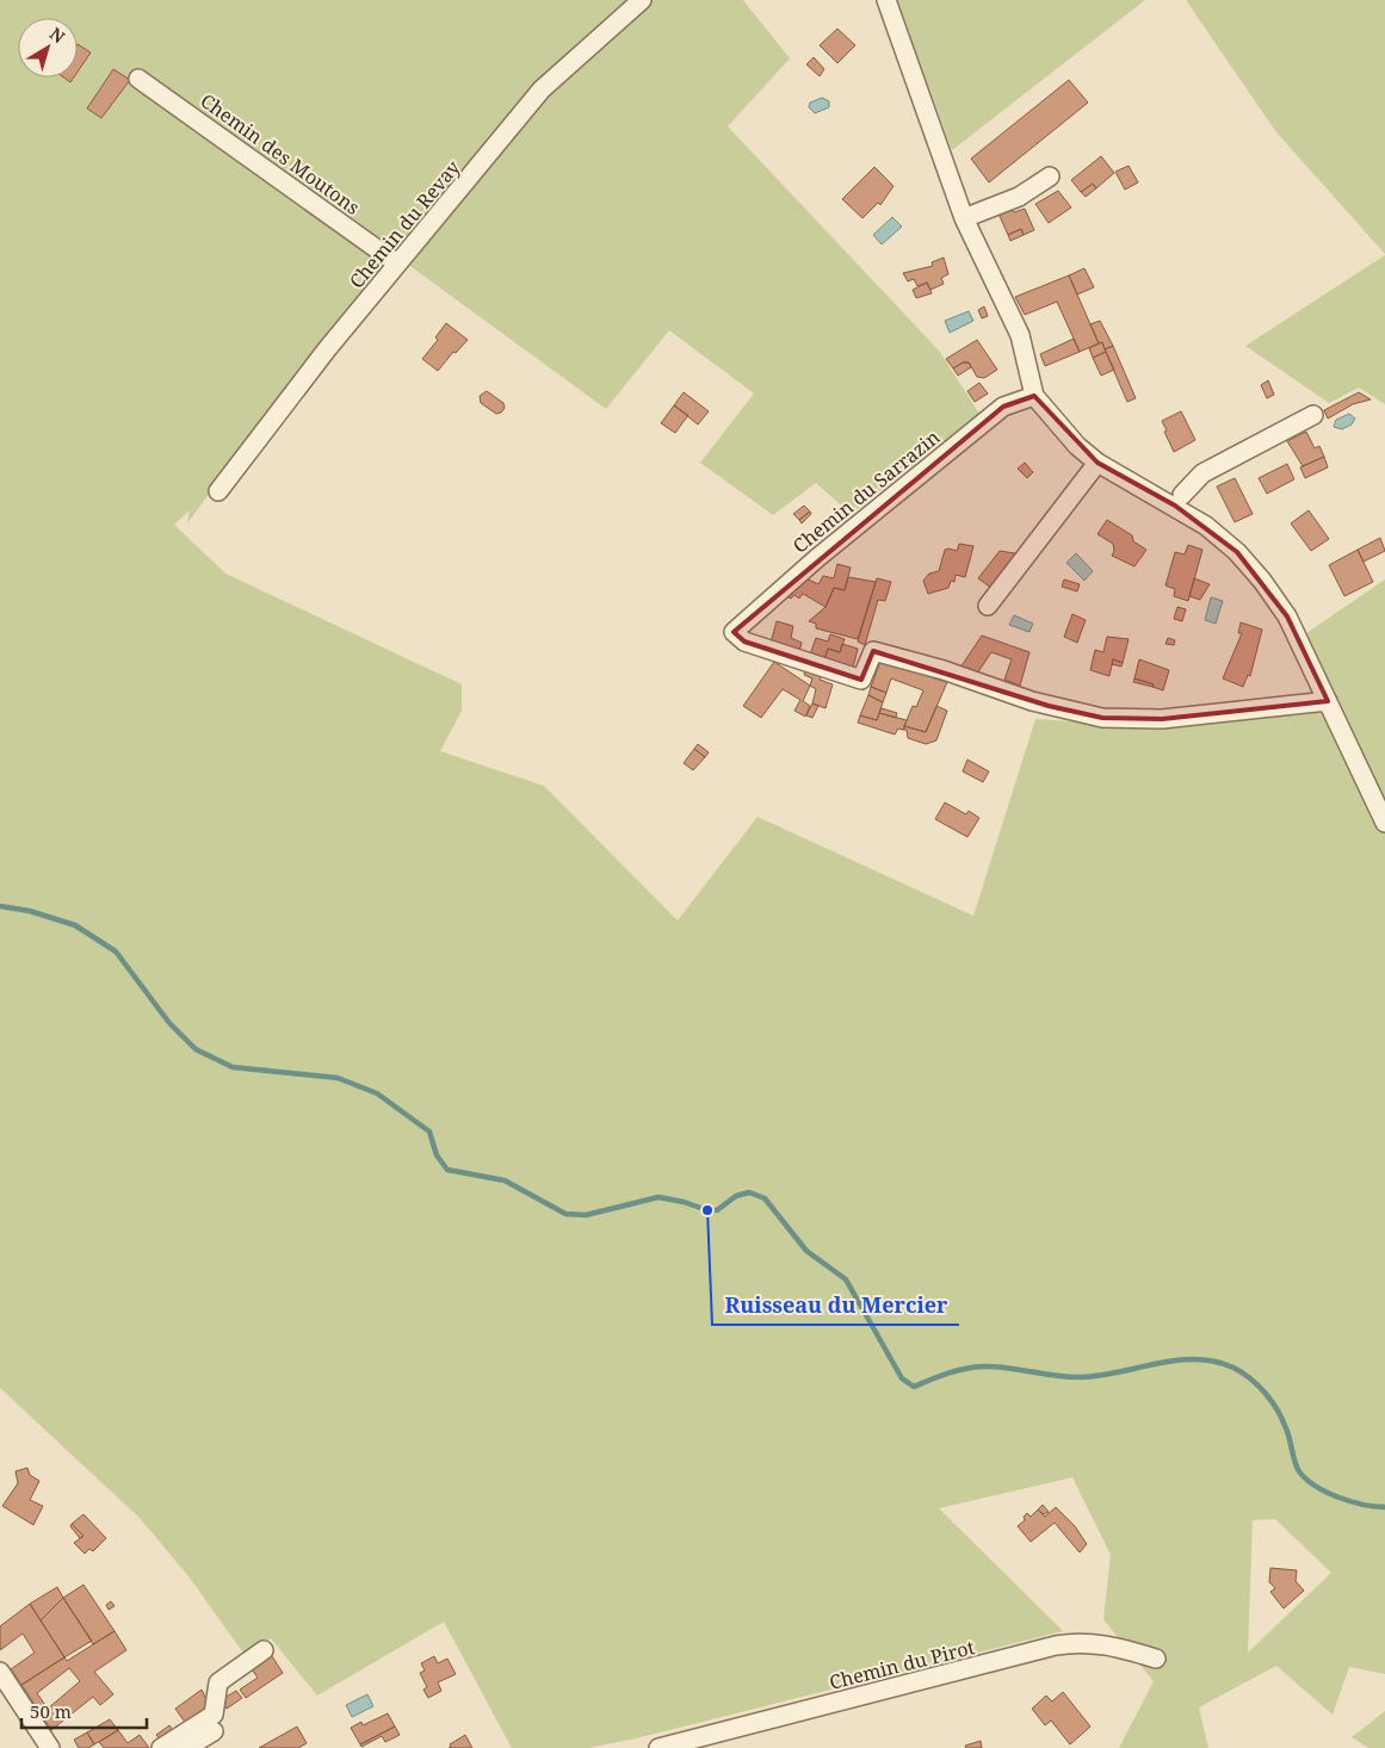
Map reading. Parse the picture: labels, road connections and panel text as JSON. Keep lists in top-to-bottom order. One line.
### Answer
{"streets":{"street":["Chemin des Moutons","Chemin du Revay","Chemin du Sarrazin","Chemin du Pirot"]},"crossings":[["Chemin des Moutons","Chemin du Revay"]],"places":["Ruisseau du Mercier"],"scale_bar":"50 m","north":"top right"}
